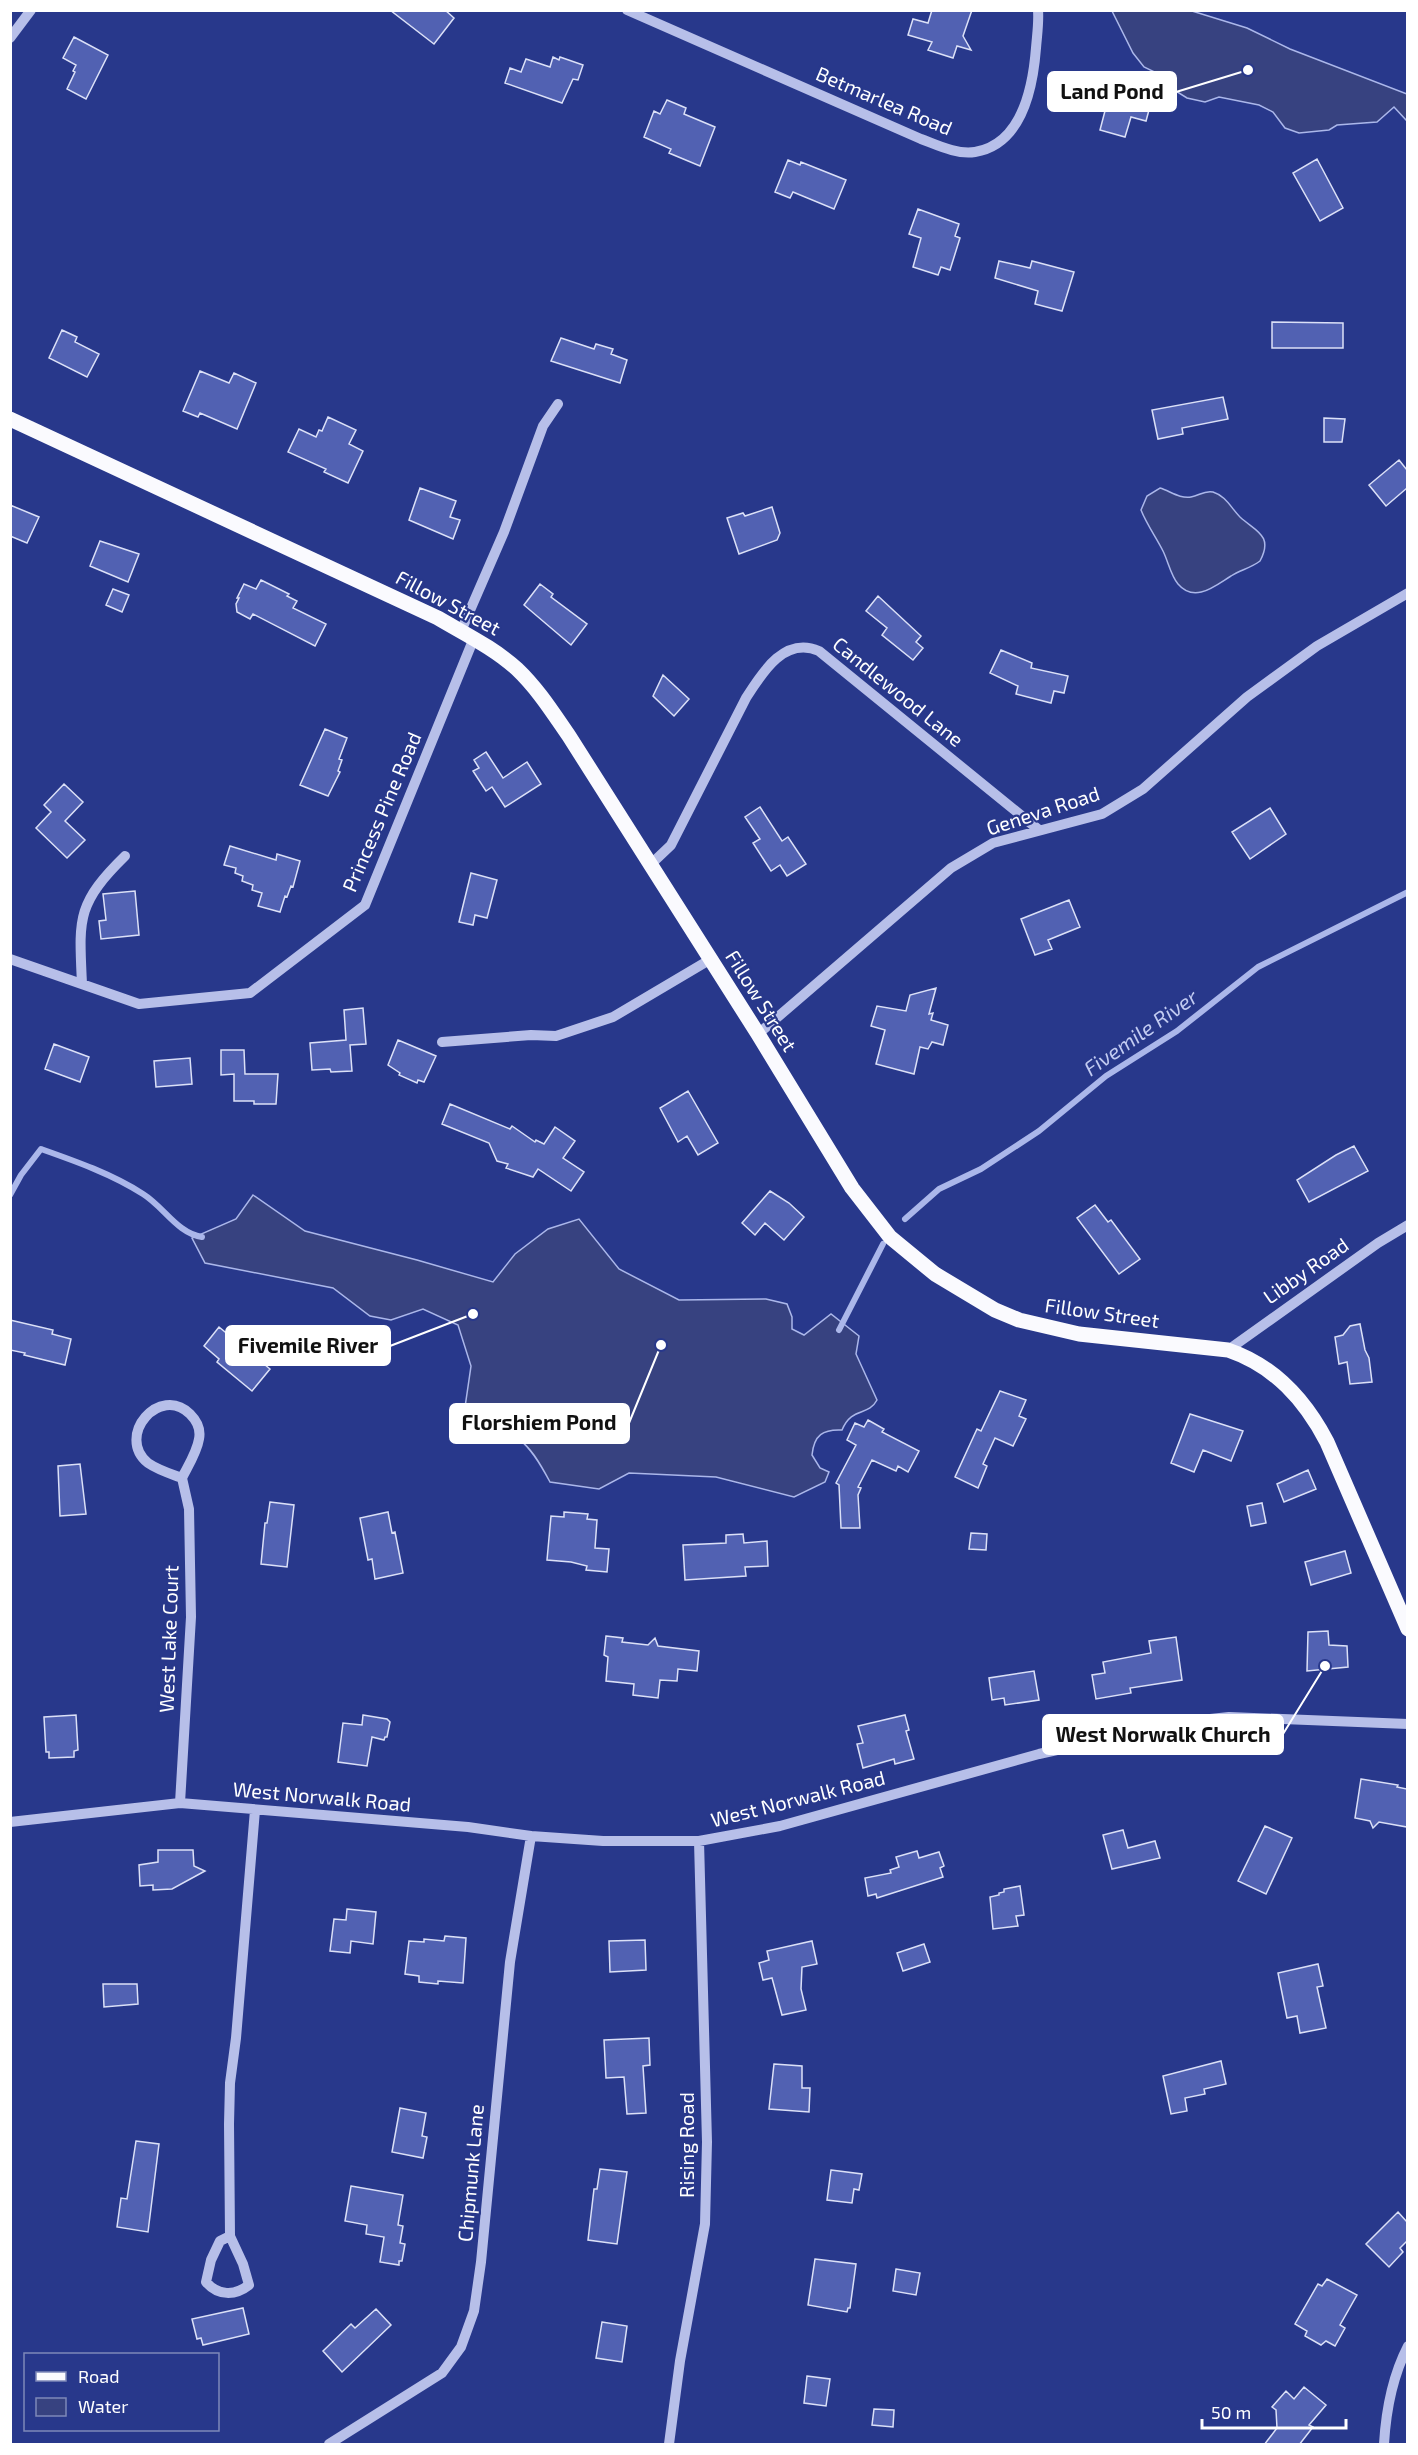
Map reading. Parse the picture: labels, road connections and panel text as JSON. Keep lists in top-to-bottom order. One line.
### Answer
{"streets":{"main road":["Fillow Street"],"street":["Betmarlea Road","Candlewood Lane","Geneva Road","Princess Pine Road","Libby Road","West Lake Court","West Norwalk Road","Rising Road","Chipmunk Lane"]},"crossings":[["Fillow Street","Candlewood Lane"],["Fillow Street","Geneva Road"],["Fillow Street","Princess Pine Road"],["Fillow Street","Libby Road"],["Candlewood Lane","Geneva Road"],["West Lake Court","West Norwalk Road"],["West Norwalk Road","Rising Road"],["West Norwalk Road","Chipmunk Lane"]],"water":["Fivemile River"],"places":["Land Pond","Fivemile River","Florshiem Pond","West Norwalk Church"],"legend":["Road","Water"],"scale_bar":"50 m"}
